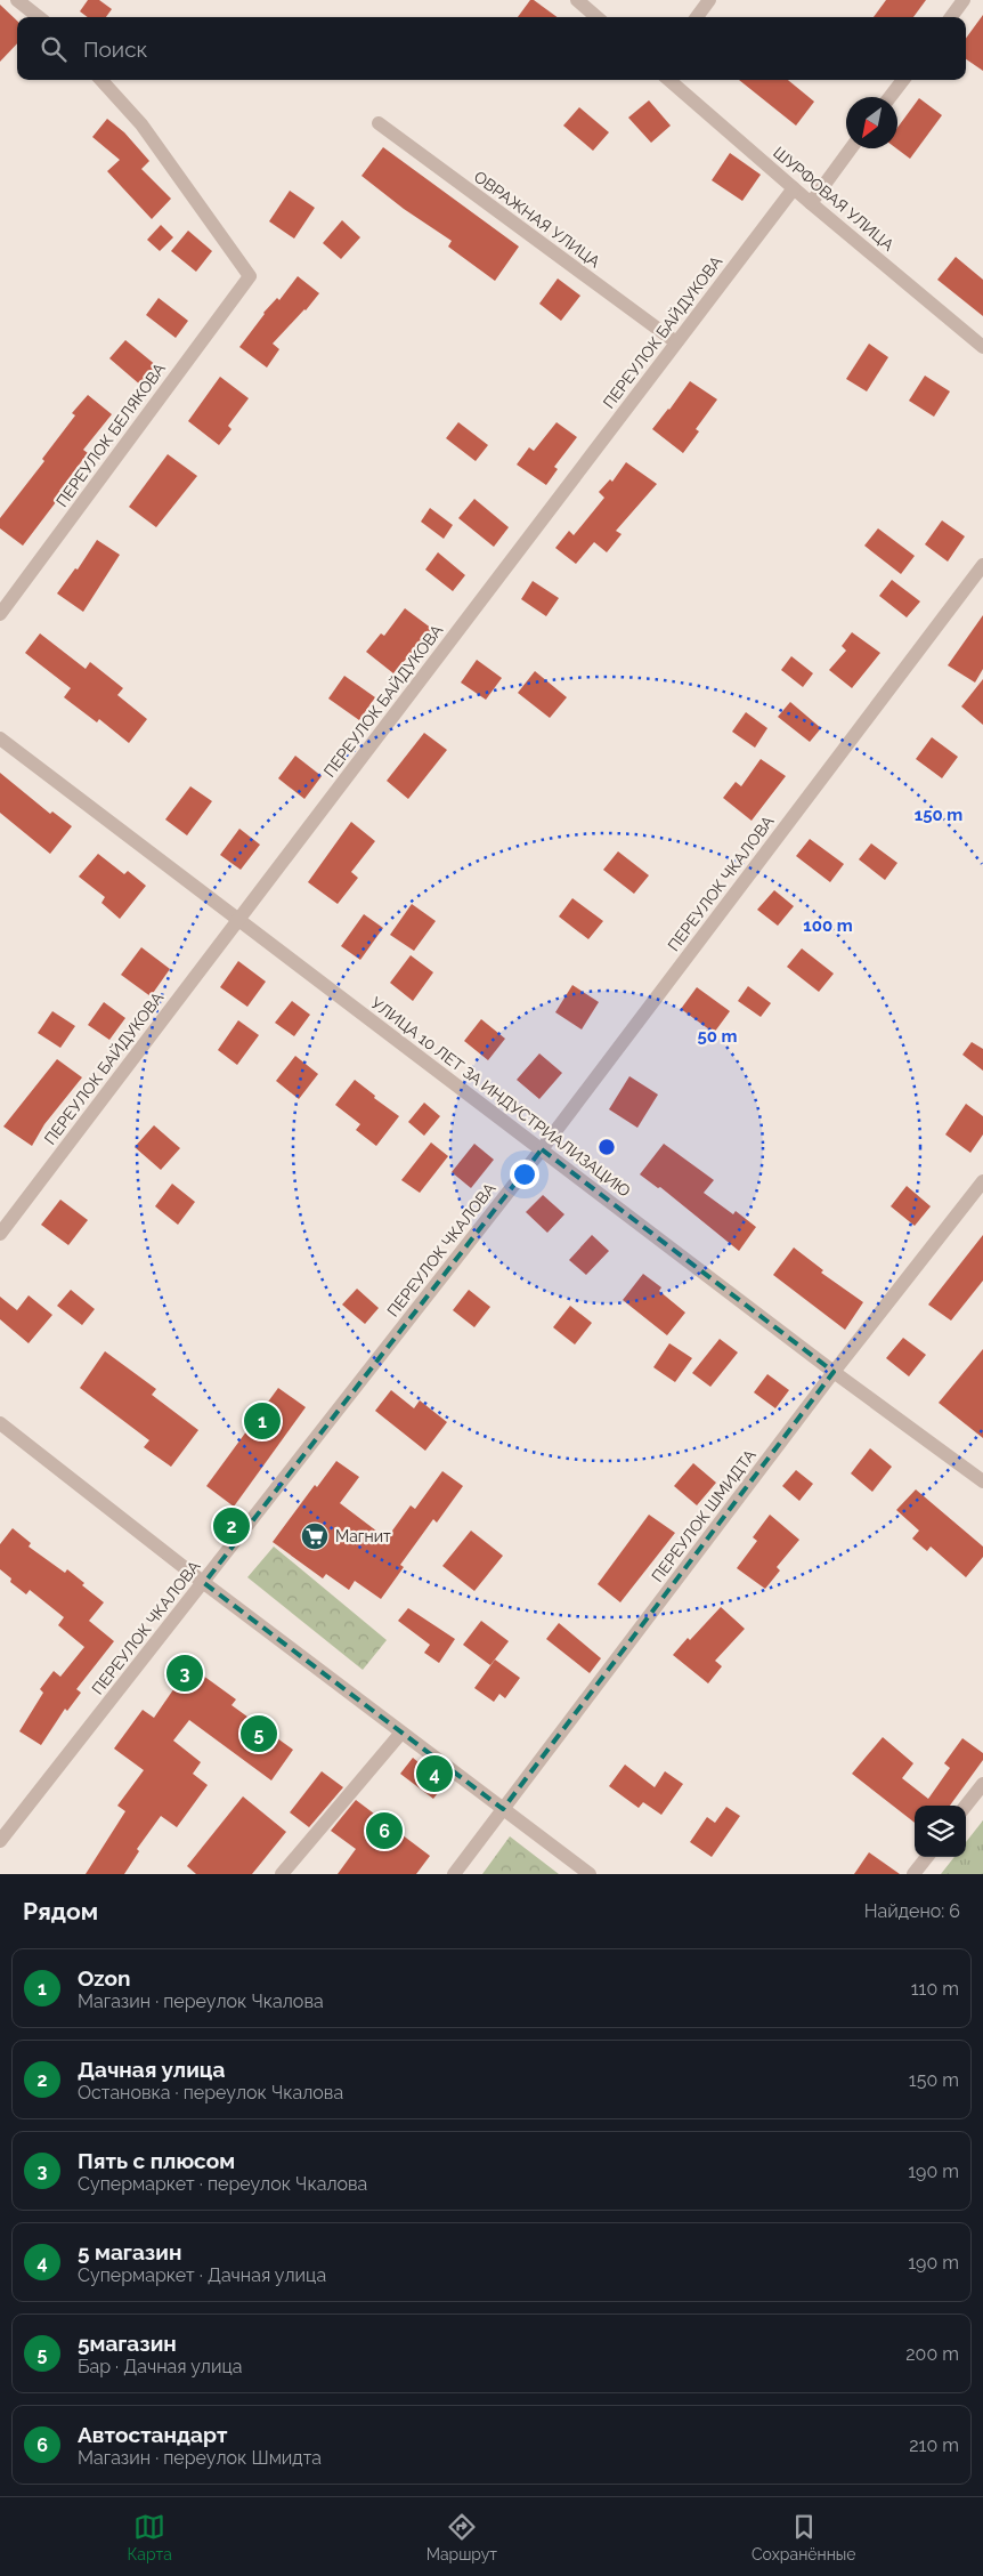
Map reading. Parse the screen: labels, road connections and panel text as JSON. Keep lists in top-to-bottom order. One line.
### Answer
{"streets":{"street":["ШУРФОВАЯ УЛИЦА","ОВРАЖНАЯ УЛИЦА","ПЕРЕУЛОК БАЙДУКОВА","ПЕРЕУЛОК БЕЛЯКОВА","ПЕРЕУЛОК ЧКАЛОВА","УЛИЦА 10 ЛЕТ ЗА ИНДУСТРИАЛИЗАЦИЮ","ПЕРЕУЛОК ШМИДТА"]},"crossings":[["ШУРФОВАЯ УЛИЦА","ПЕРЕУЛОК БАЙДУКОВА"],["ОВРАЖНАЯ УЛИЦА","ПЕРЕУЛОК БАЙДУКОВА"],["ПЕРЕУЛОК БАЙДУКОВА","УЛИЦА 10 ЛЕТ ЗА ИНДУСТРИАЛИЗАЦИЮ"],["ПЕРЕУЛОК ЧКАЛОВА","УЛИЦА 10 ЛЕТ ЗА ИНДУСТРИАЛИЗАЦИЮ"],["УЛИЦА 10 ЛЕТ ЗА ИНДУСТРИАЛИЗАЦИЮ","ПЕРЕУЛОК ШМИДТА"]],"places":{"supermarket":["Магнит"]},"north":"bottom left","page":{"search":"Поиск","pins":["1","2","3","5","4","6"],"heading":["Рядом","Найдено: 6"],"list":[{"mark":"1","name":"Ozon","note":"Магазин · переулок Чкалова","value":"110 m"},{"mark":"2","name":"Дачная улица","note":"Остановка · переулок Чкалова","value":"150 m"},{"mark":"3","name":"Пять с плюсом","note":"Супермаркет · переулок Чкалова","value":"190 m"},{"mark":"4","name":"5 магазин","note":"Супермаркет · Дачная улица","value":"190 m"},{"mark":"5","name":"5магазин","note":"Бар · Дачная улица","value":"200 m"},{"mark":"6","name":"Автостандарт","note":"Магазин · переулок Шмидта","value":"210 m"}],"nav":["Карта","Маршрут","Сохранённые"]},"rings":["150 m","100 m","50 m"]}
